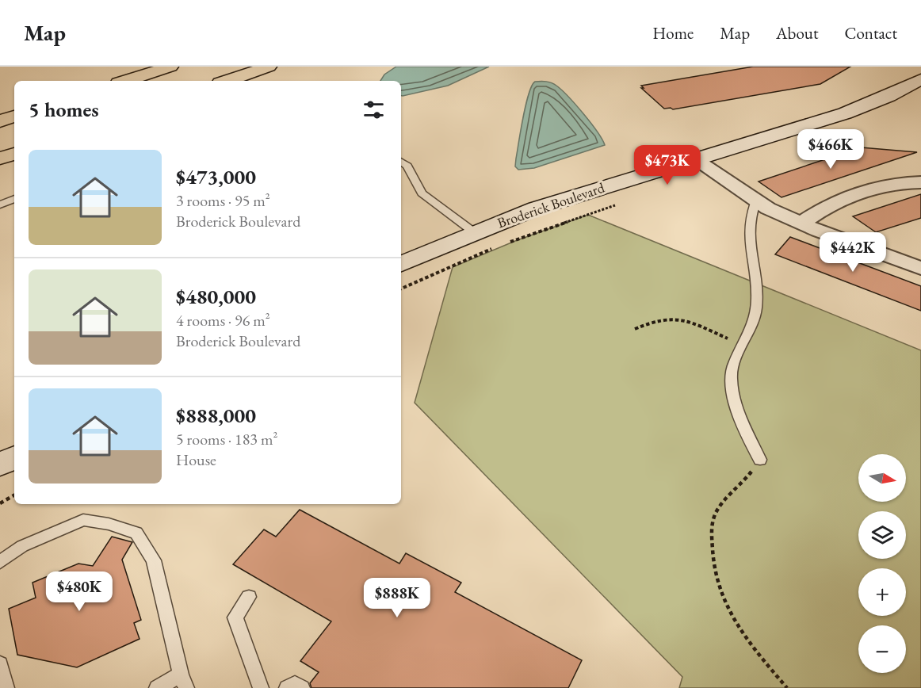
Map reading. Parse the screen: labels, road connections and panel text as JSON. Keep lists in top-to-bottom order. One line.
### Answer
{"streets":{"street":["Broderick Boulevard"]},"north":"right","page":{"header":"Map","nav":["Home","Map","About","Contact"],"heading":"5 homes","price":["$466K","$473K","$442K","$480K","$888K"],"list":[{"name":"$473,000","note":"3 rooms · 95 m² · Broderick Boulevard"},{"name":"$480,000","note":"4 rooms · 96 m² · Broderick Boulevard"},{"name":"$888,000","note":"5 rooms · 183 m² · House"}],"map_buttons":["+","−"]}}
